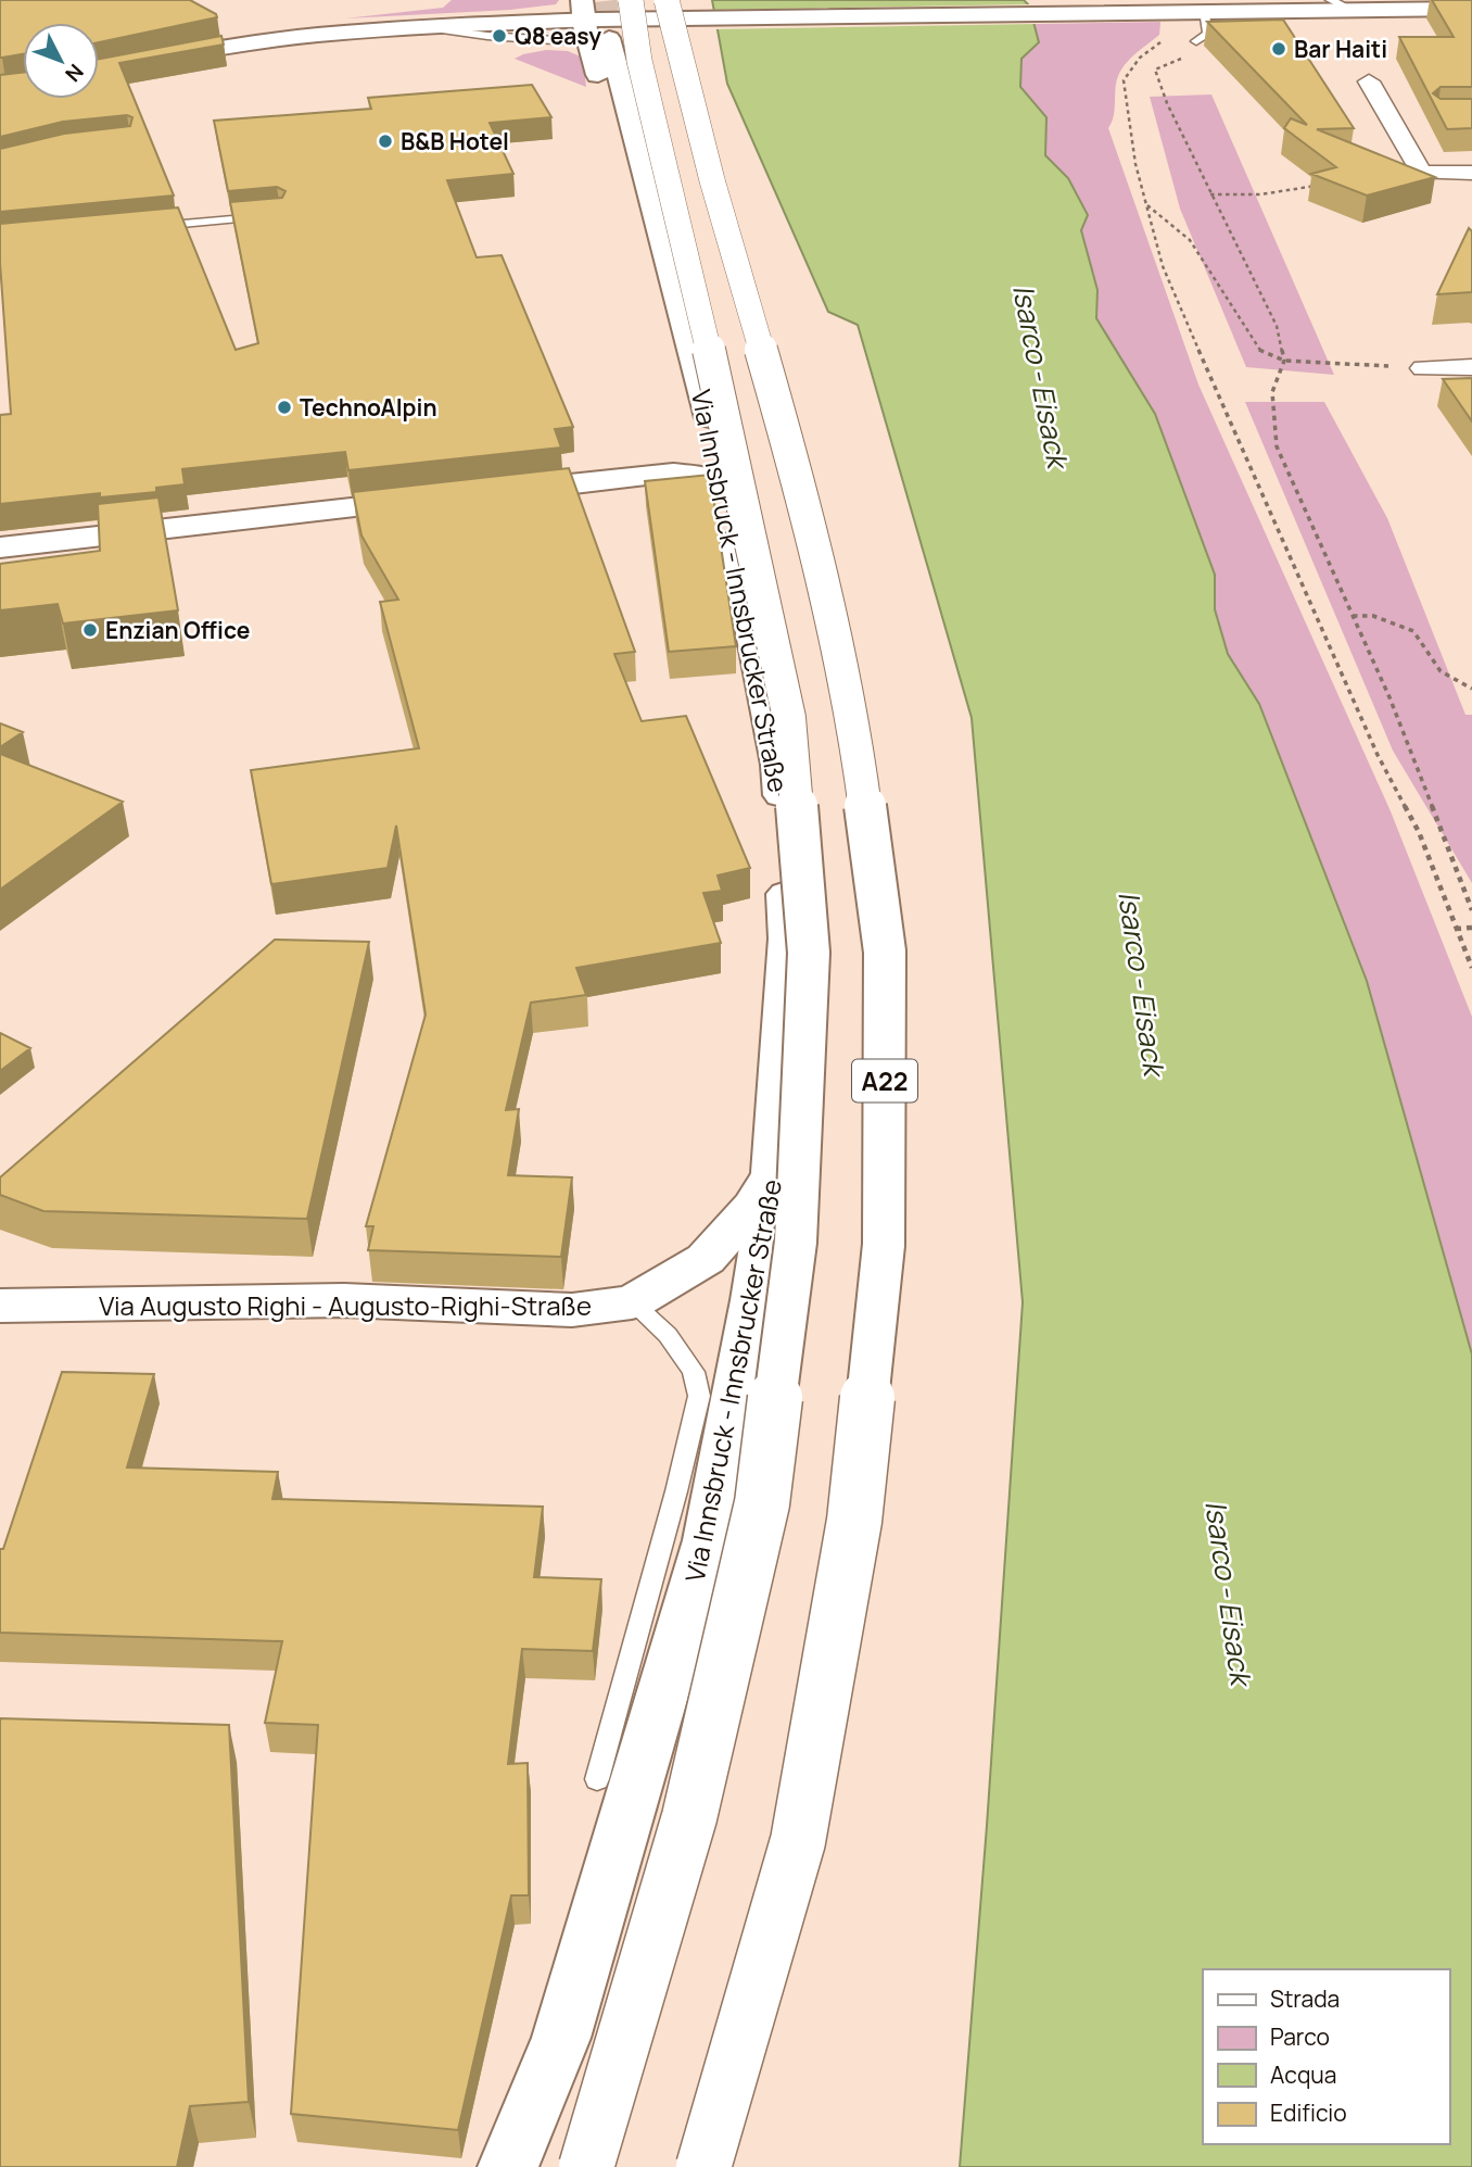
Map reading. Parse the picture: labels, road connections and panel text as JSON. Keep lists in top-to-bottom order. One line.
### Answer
{"streets":{"main road":["Via Innsbruck - Innsbrucker Straße","A22","Via Augusto Righi - Augusto-Righi-Straße"]},"crossings":[["Via Innsbruck - Innsbrucker Straße","Via Augusto Righi - Augusto-Righi-Straße"]],"water":["Isarco - Eisack"],"places":["Q8 easy","Bar Haiti","B&B Hotel","TechnoAlpin","Enzian Office"],"legend":["Strada","Parco","Acqua","Edificio"],"north":"bottom right"}
